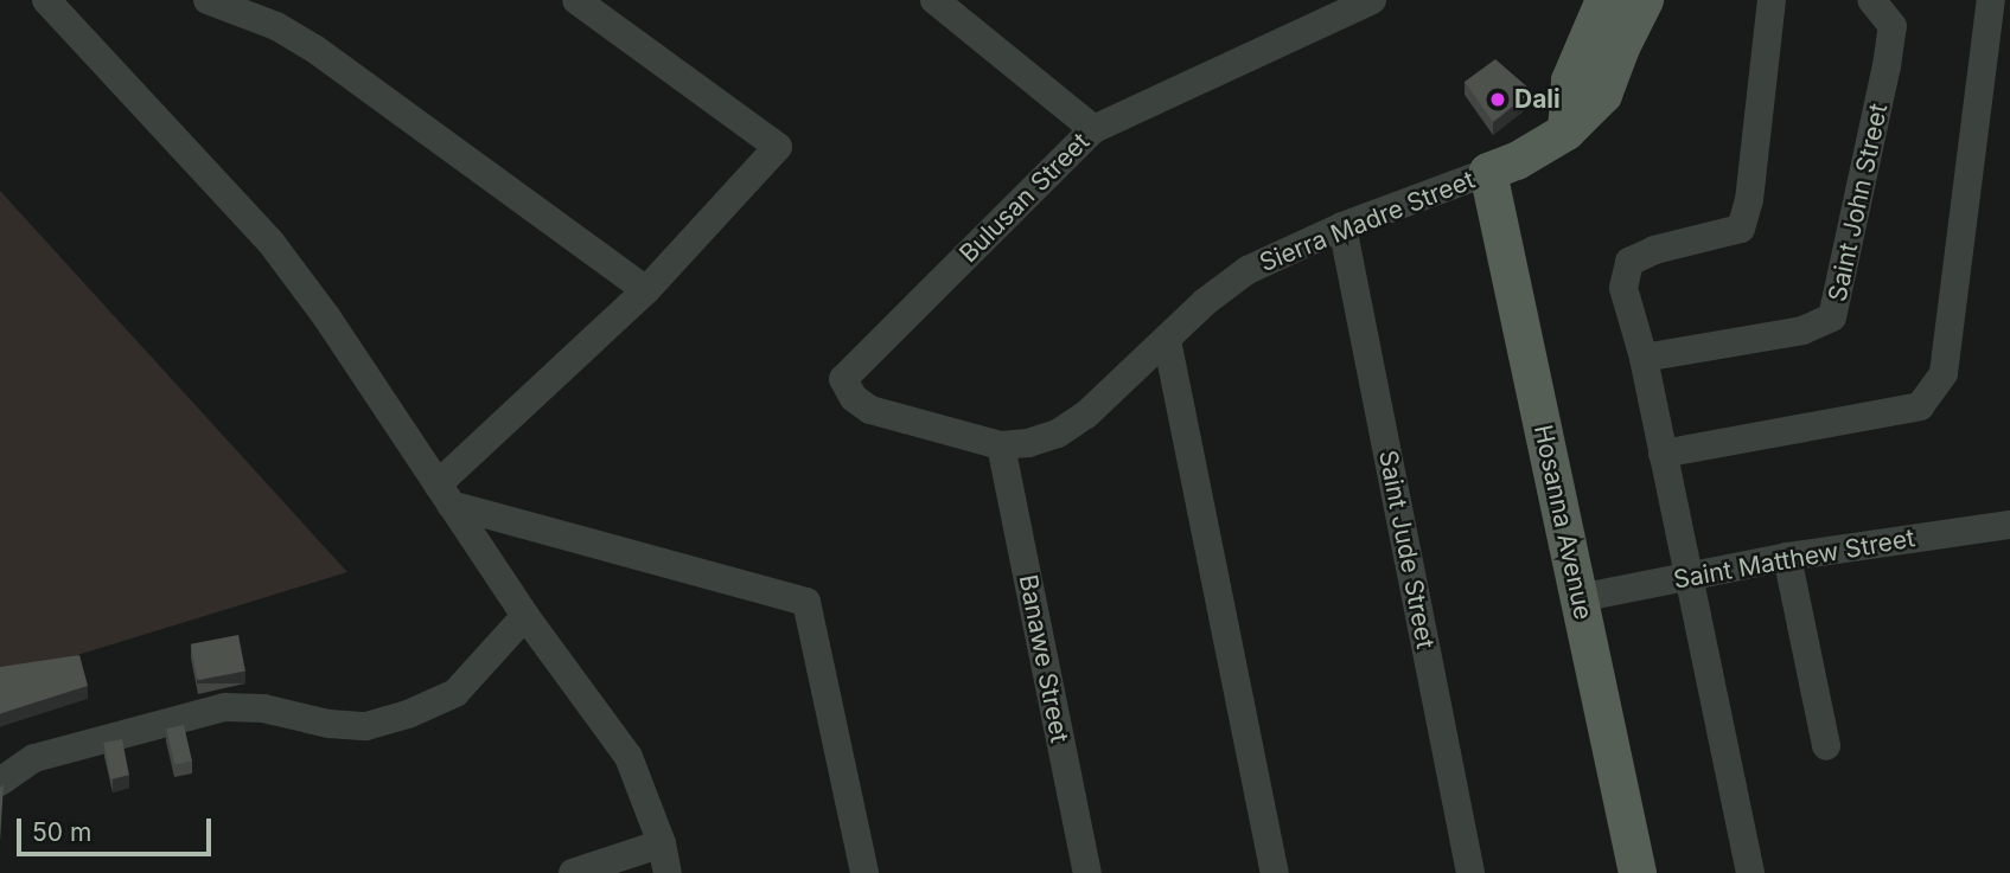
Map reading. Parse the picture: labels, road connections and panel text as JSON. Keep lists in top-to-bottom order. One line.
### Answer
{"streets":{"main road":["Sierra Madre Street","Hosanna Avenue"],"street":["Bulusan Street","Saint John Street","Saint Jude Street","Saint Matthew Street","Banawe Street"]},"crossings":[["Bulusan Street","Sierra Madre Street"],["Sierra Madre Street","Hosanna Avenue"],["Sierra Madre Street","Saint Jude Street"],["Sierra Madre Street","Banawe Street"],["Hosanna Avenue","Saint Matthew Street"]],"places":["Dali"],"scale_bar":"50 m"}
